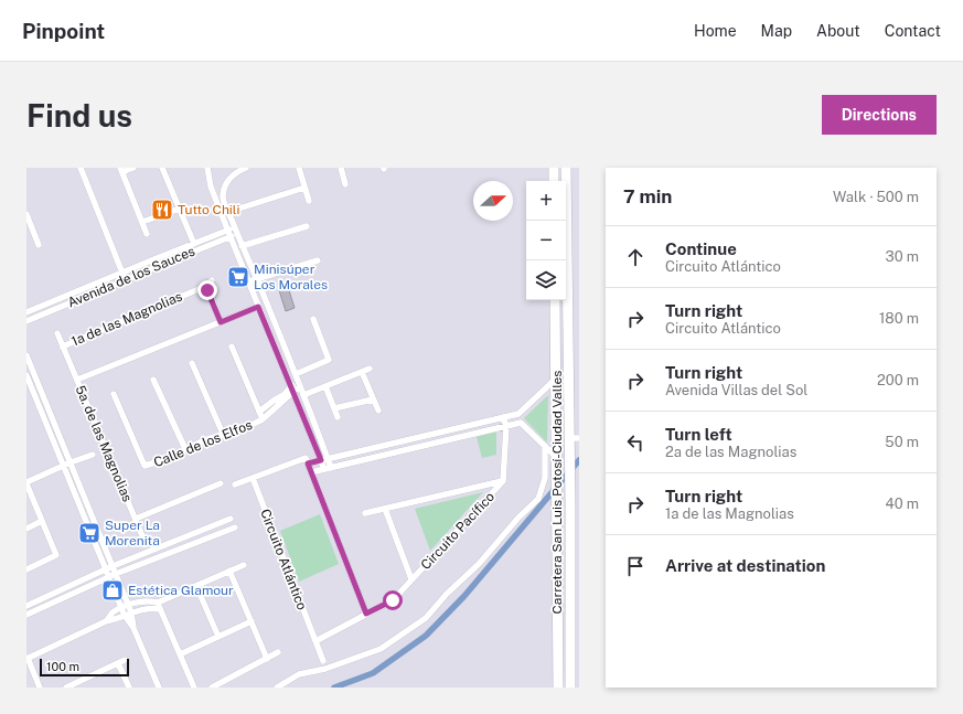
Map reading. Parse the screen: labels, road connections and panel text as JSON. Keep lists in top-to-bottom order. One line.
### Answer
{"streets":{"main road":["Carretera San Luis Potosí-Ciudad Valles"],"street":["Avenida de los Sauces","1a de las Magnolias","5a. de las Magnolias","Calle de los Elfos","Circuito Pacífico","Circuito Atlántico"]},"crossings":[["1a de las Magnolias","5a. de las Magnolias"]],"places":{"restaurant":["Tutto Chili"],"supermarket":["Minisúper Los Morales","Super La Morenita"],"shop":["Estética Glamour"]},"scale_bar":"100 m","north":"right","page":{"header":"Pinpoint","nav":["Home","Map","About","Contact"],"buttons":"Directions","title":"Find us","heading":["7 min","Walk · 500 m"],"map_buttons":["+","−"],"list":[["Continue","Circuito Atlántico","30 m"],["Turn right","Circuito Atlántico","180 m"],["Turn right","Avenida Villas del Sol","200 m"],["Turn left","2a de las Magnolias","50 m"],["Turn right","1a de las Magnolias","40 m"],"Arrive at destination"],"scale":"100 m"}}
